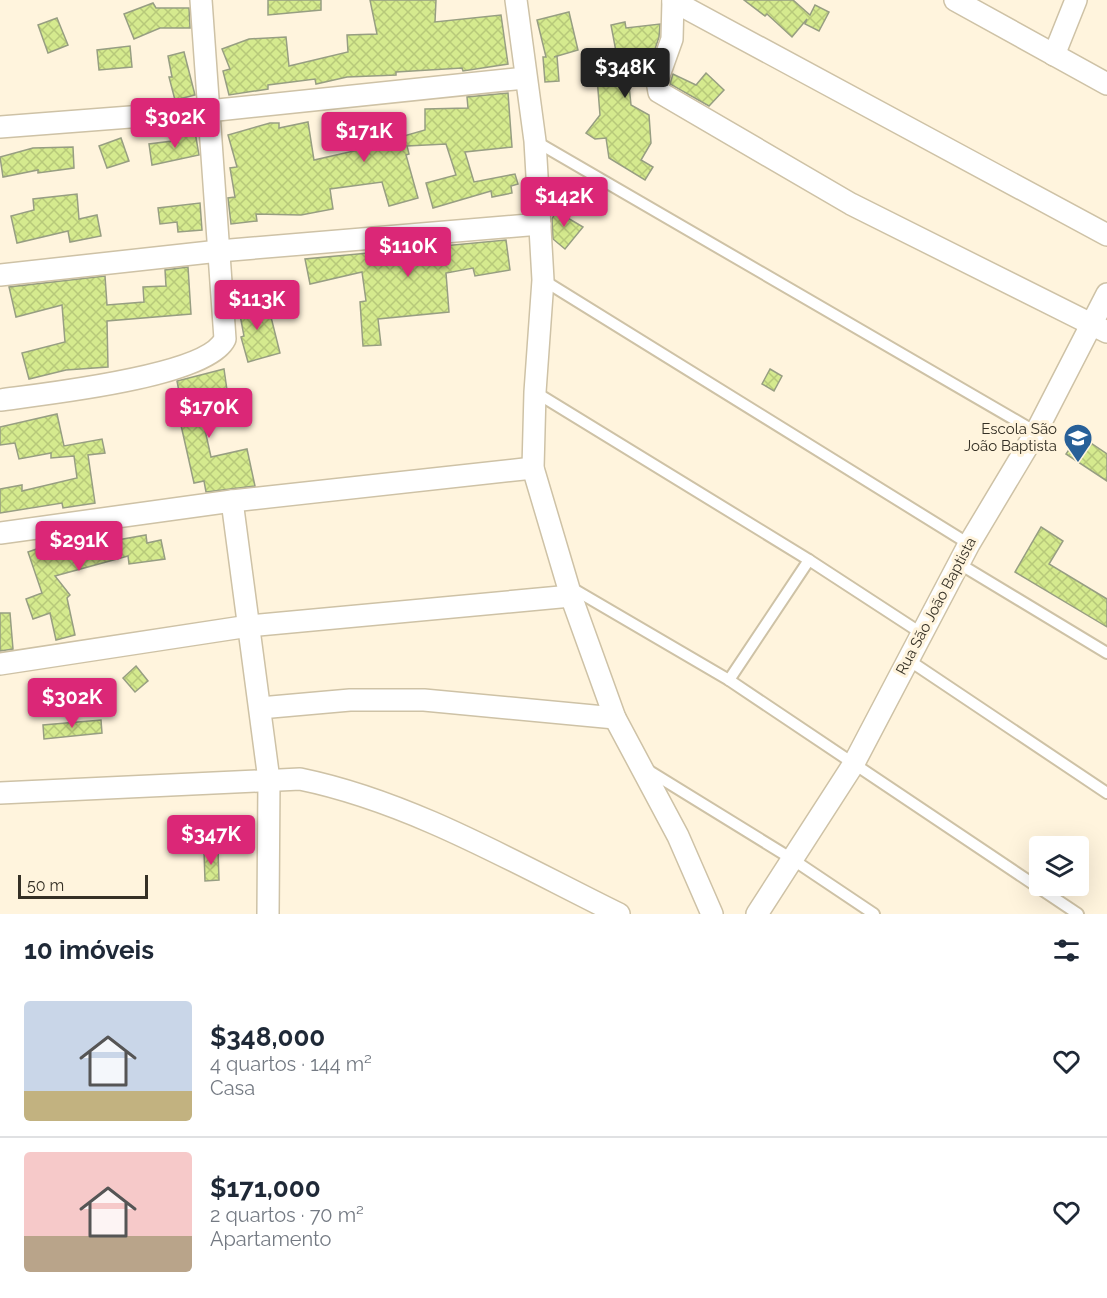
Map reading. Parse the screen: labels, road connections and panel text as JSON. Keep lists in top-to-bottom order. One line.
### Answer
{"streets":{"street":["Rua São João Baptista"]},"places":{"school or university":["Escola São João Baptista"]},"scale_bar":"50 m","page":{"price":["$348K","$302K","$171K","$142K","$110K","$113K","$170K","$291K","$302K","$347K"],"scale":"50 m","heading":"10 imóveis","list":[{"name":"$348,000","note":"4 quartos · 144 m² · Casa"},{"name":"$171,000","note":"2 quartos · 70 m² · Apartamento"}]}}
